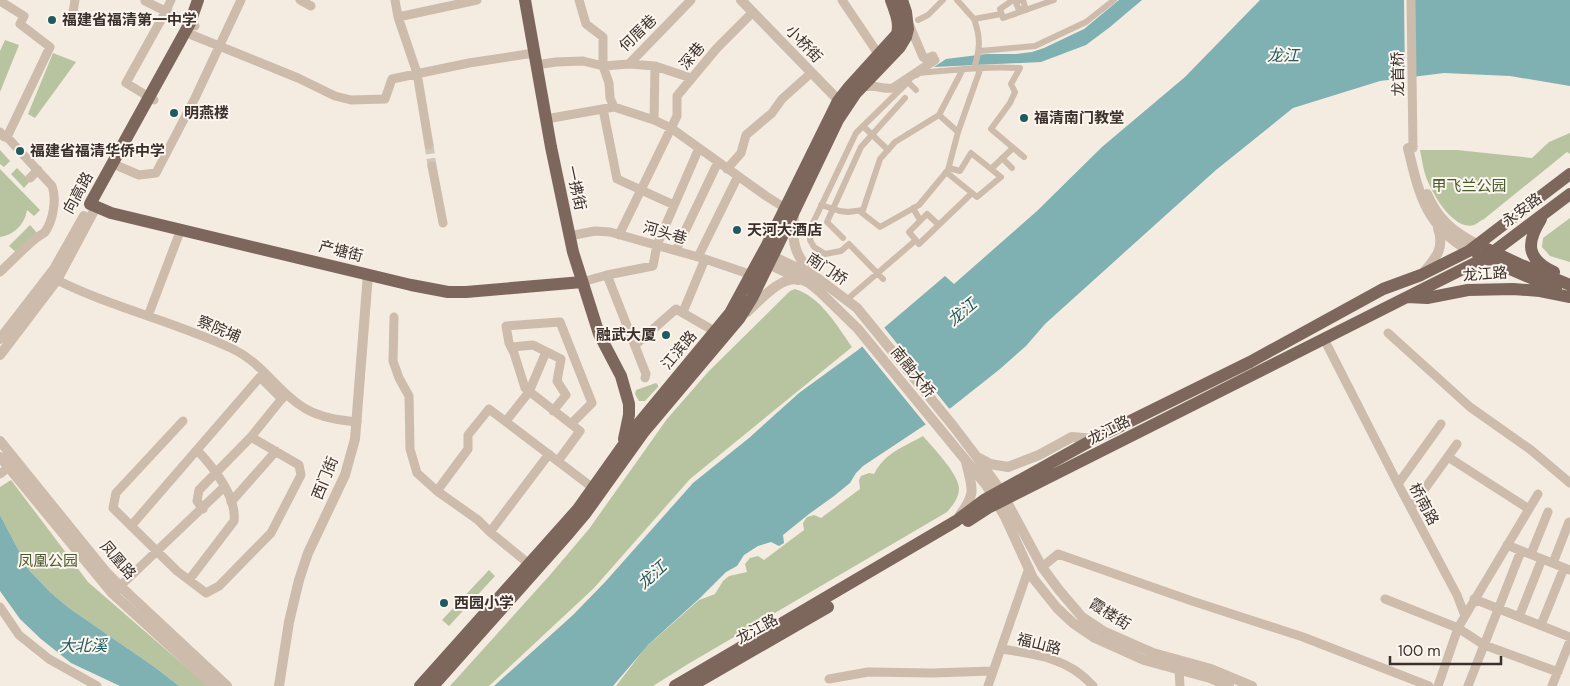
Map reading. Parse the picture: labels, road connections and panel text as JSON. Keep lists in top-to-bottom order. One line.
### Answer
{"streets":{"main road":["一拂街","向高路","永安路","产塘街","龙江路","江滨路"],"street":["何厝巷","小桥街","深巷","龙首桥","河头巷","南门桥","察院埔","南融大桥","西门街","桥南路","凤凰路","霞楼街","福山路"]},"crossings":[["何厝巷","一拂街"],["小桥街","深巷"],["小桥街","江滨路"],["深巷","河头巷"],["一拂街","河头巷"],["一拂街","产塘街"],["一拂街","江滨路"],["向高路","产塘街"],["永安路","龙江路"],["河头巷","江滨路"],["产塘街","西门街"],["南门桥","江滨路"],["南门桥","南融大桥"],["龙江路","桥南路"],["龙江路","霞楼街"],["察院埔","西门街"]],"water":["龙江","大北溪"],"parks":["甲飞兰公园","凤凰公园"],"places":["福建省福清第一中学","明燕楼","福清南门教堂","福建省福清华侨中学","天河大酒店","融武大厦","西园小学"],"scale_bar":"100 m"}
